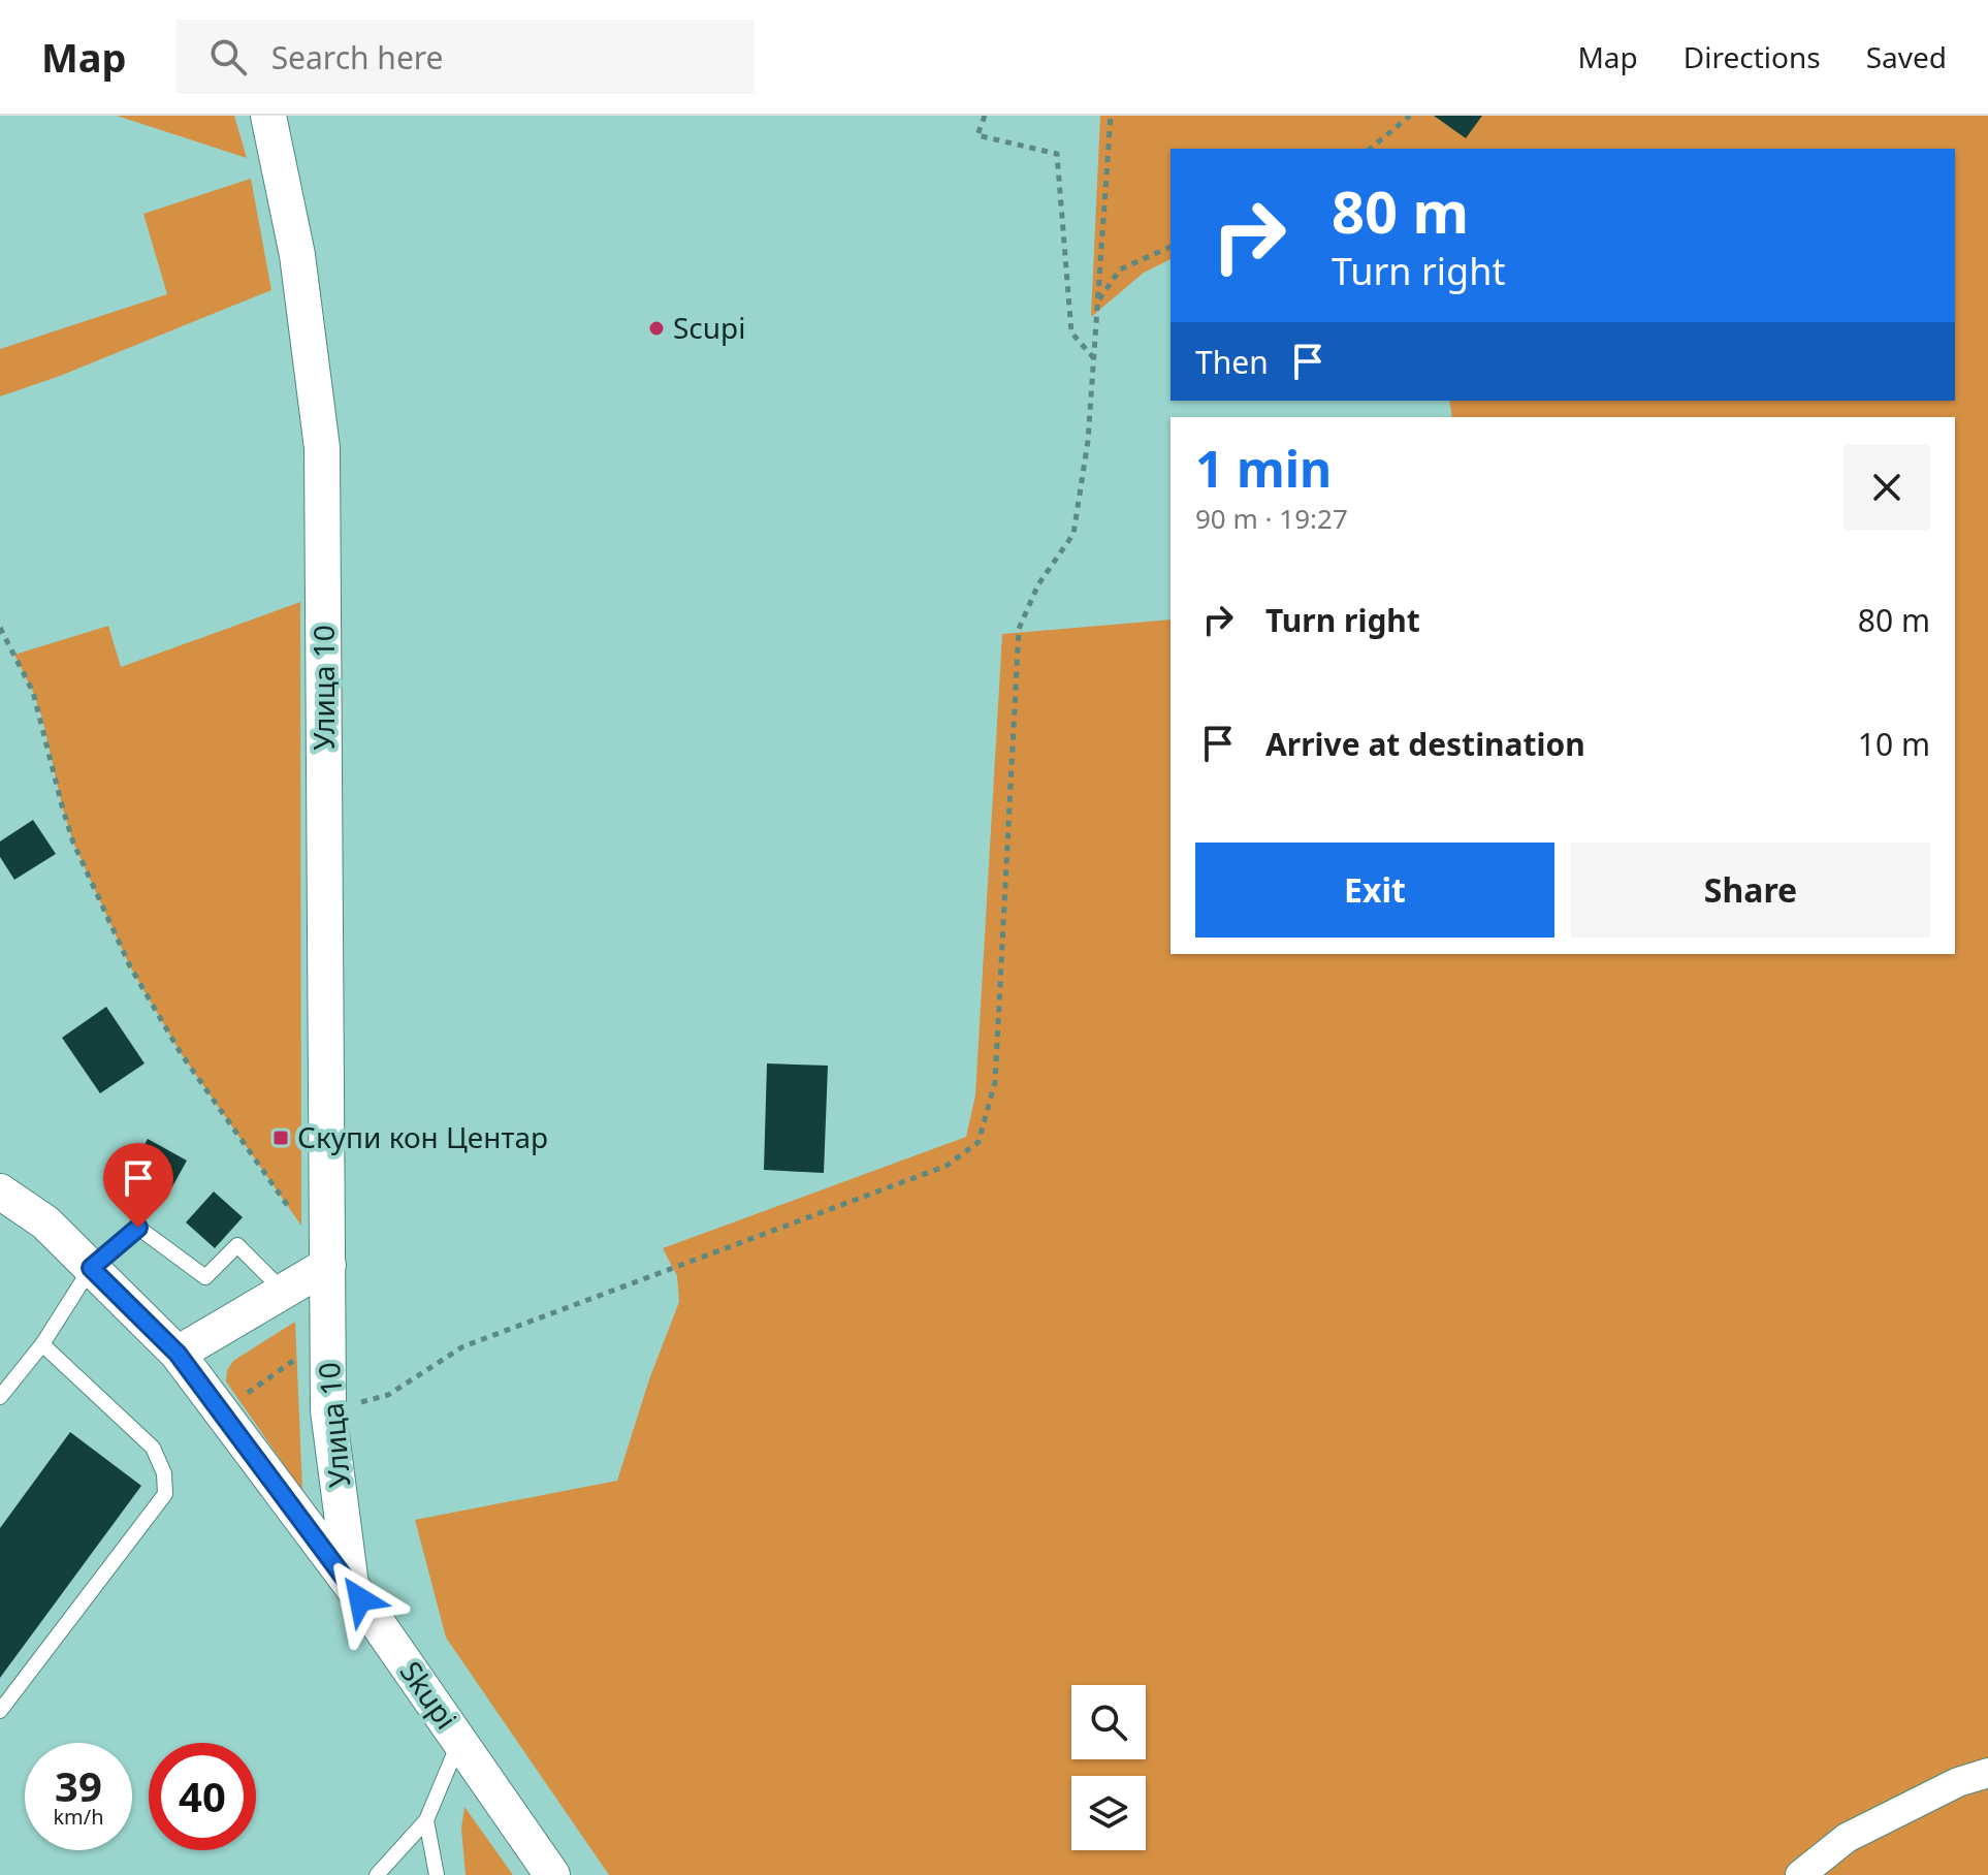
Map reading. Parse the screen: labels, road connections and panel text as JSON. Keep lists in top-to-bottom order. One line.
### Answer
{"streets":{"street":["Улица 10","Skupi"]},"crossings":[["Улица 10","Skupi"]],"places":{"other":["Scupi"],"transit":["Скупи кон Центар"]},"page":{"header":"Map","search":"Search here","nav":["Map","Directions","Saved"],"turn":["80 m","Turn right"],"then":"Then","heading":["1 min","90 m · 19:27"],"list":[{"name":"Turn right","value":"80 m"},{"name":"Arrive at destination","value":"10 m"}],"buttons":["Exit","Share"],"speed":"39 km/h","limit":"40"}}
